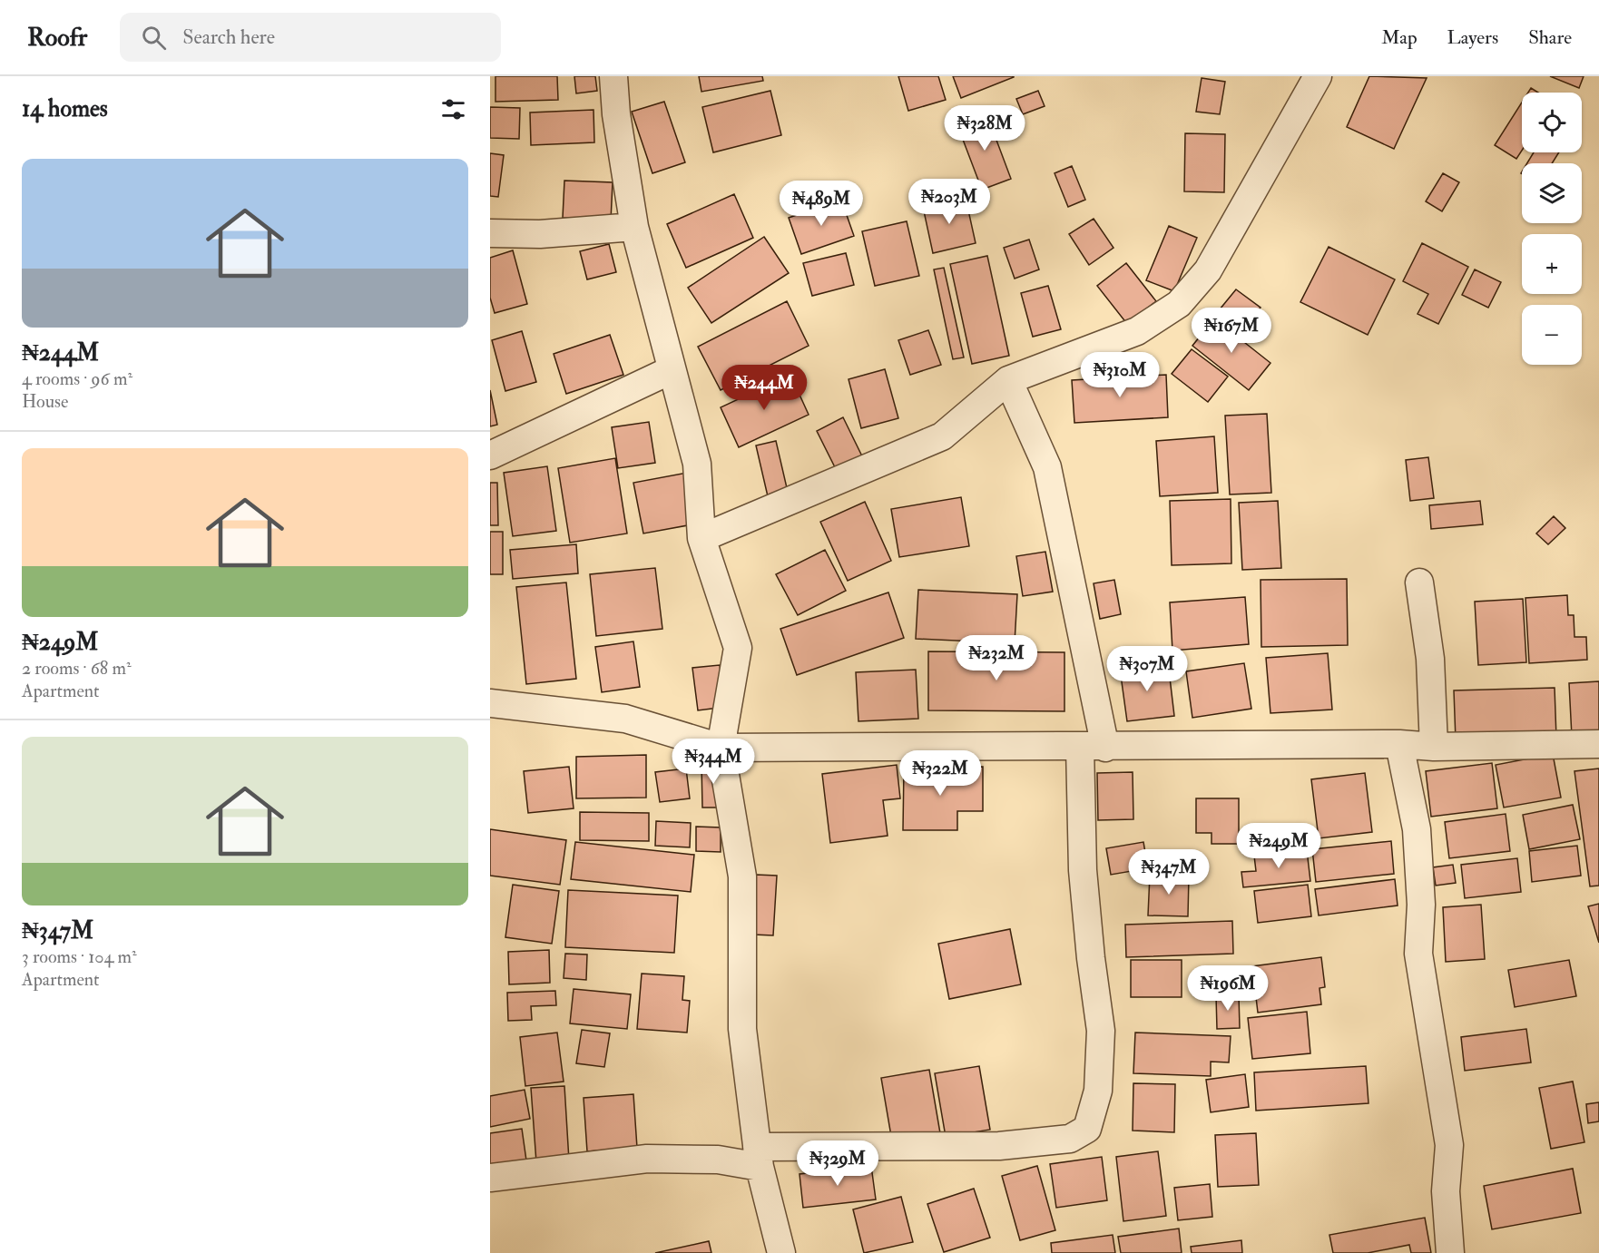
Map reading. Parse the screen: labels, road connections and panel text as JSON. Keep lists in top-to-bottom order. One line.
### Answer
{"page":{"header":"Roofr","search":"Search here","nav":["Map","Layers","Share"],"heading":"14 homes","map_buttons":["+","−"],"price":["₦328M","₦203M","₦489M","₦167M","₦310M","₦244M","₦232M","₦307M","₦344M","₦322M","₦249M","₦347M","₦196M","₦329M"],"list":[{"name":"₦244M","note":"4 rooms · 96 m² · House"},{"name":"₦249M","note":"2 rooms · 68 m² · Apartment"},{"name":"₦347M","note":"3 rooms · 104 m² · Apartment"}]}}
